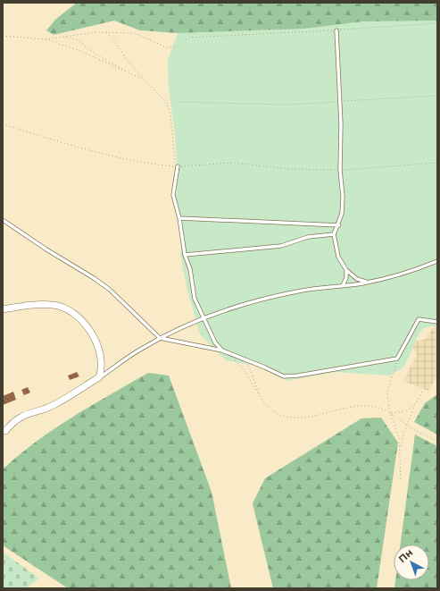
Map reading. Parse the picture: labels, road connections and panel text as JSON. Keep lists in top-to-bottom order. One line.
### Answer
{"north":"top left"}
